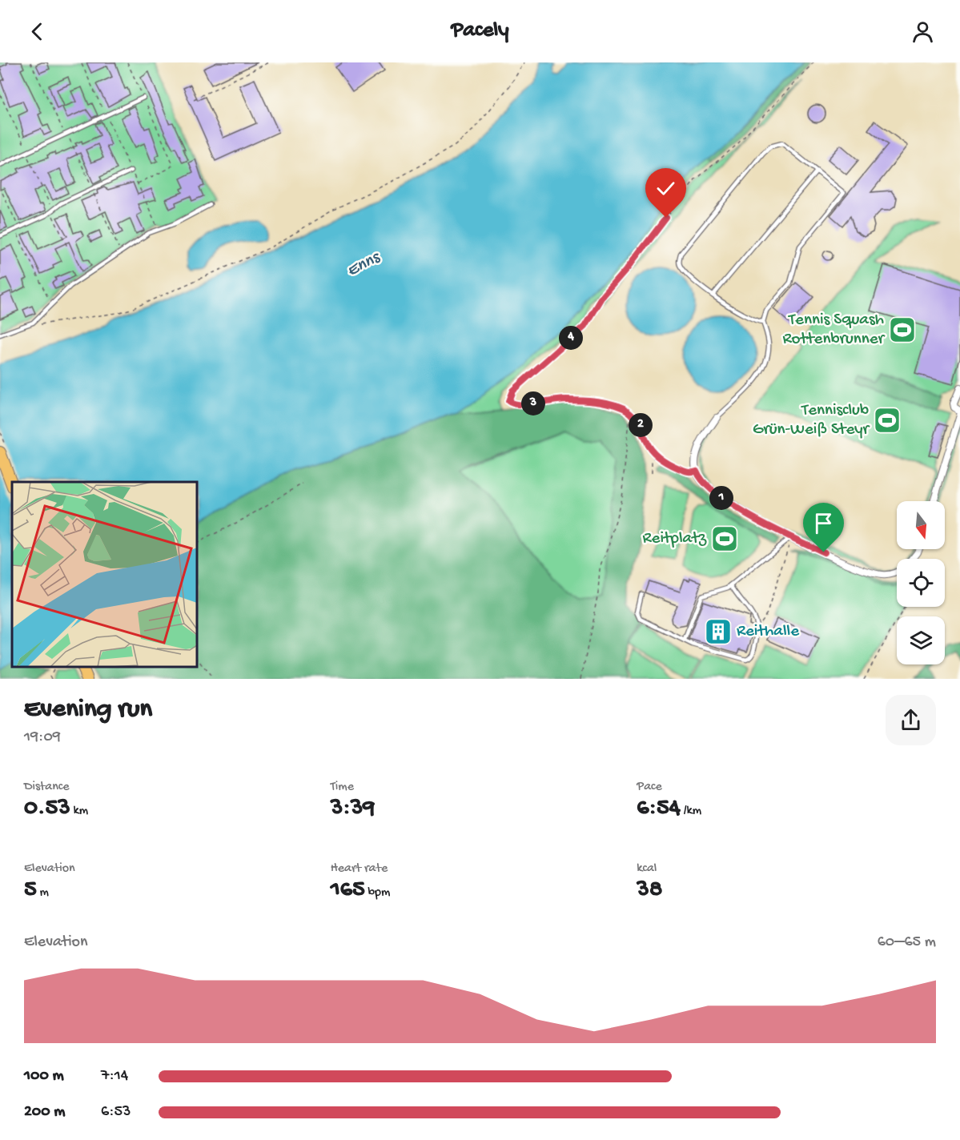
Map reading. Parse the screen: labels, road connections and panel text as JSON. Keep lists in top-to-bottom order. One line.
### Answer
{"water":["Enns"],"places":{"sports":["Tennis Squash Rottenbrunner","Tennisclub Grün-Weiß Steyr","Reitplatz"],"building":["Reithalle"]},"north":"bottom","page":{"header":"Pacely","pins":["4","3","2","1"],"heading":["Evening run","19:09"],"stats":[["Distance","0.53 km"],["Time","3:39"],["Pace","6:54 /km"],["Elevation","5 m"],["Heart rate","165 bpm"],["kcal","38"]],"chart":["Elevation","60–65 m"],"list":[{"name":"100 m","note":"7:14"},{"name":"200 m","note":"6:53"}]}}
